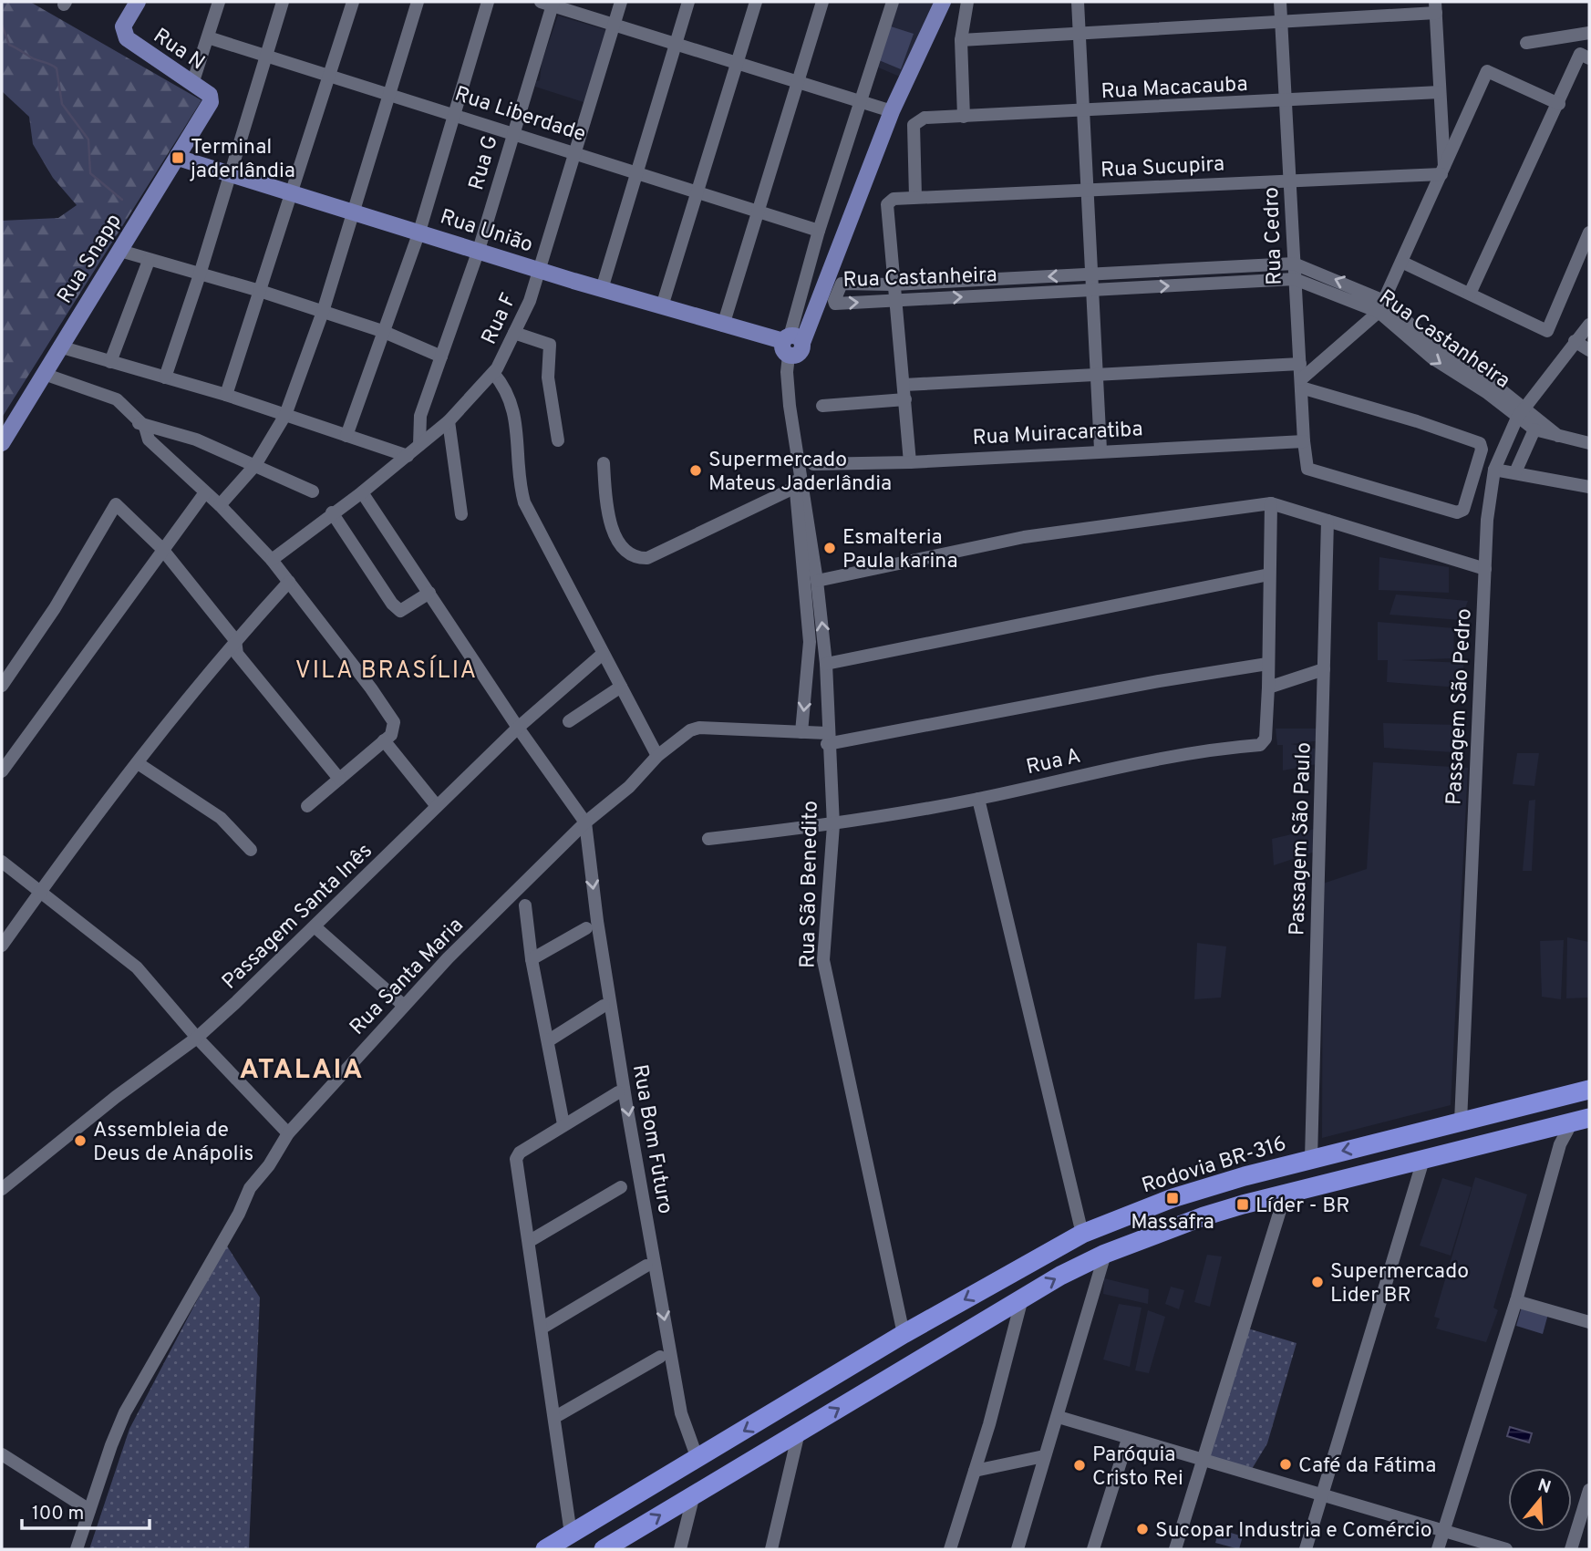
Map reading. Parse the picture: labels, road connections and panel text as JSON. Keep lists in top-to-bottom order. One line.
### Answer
{"streets":{"highway":["Rodovia BR-316"],"main road":["Rua N","Rua União","Rua Snapp"],"street":["Rua Macacauba","Rua Liberdade","Rua G","Rua Sucupira","Rua Cedro","Rua Castanheira","Rua F","Rua Muiracaratiba","Passagem São Pedro","Rua A","Passagem São Paulo","Rua São Benedito","Passagem Santa Inês","Rua Santa Maria","Rua Bom Futuro"]},"crossings":[["Rua N","Rua Snapp"],["Rua Macacauba","Rua Sucupira"],["Rua Macacauba","Rua Cedro"],["Rua Liberdade","Rua G"],["Rua Liberdade","Rua F"],["Rua Liberdade","Rua São Benedito"],["Rua G","Rua União"],["Rua G","Rua F"],["Rua Sucupira","Rua Cedro"],["Rua Sucupira","Rua Castanheira"],["Rua União","Rua Snapp"],["Rua União","Rua F"],["Rua União","Rua São Benedito"],["Rua Cedro","Rua Castanheira"],["Rua Cedro","Rua Muiracaratiba"],["Rua Castanheira","Passagem São Pedro"],["Passagem São Pedro","Rodovia BR-316"],["Rua A","Rua São Benedito"],["Passagem São Paulo","Rodovia BR-316"],["Rua São Benedito","Rua Santa Maria"],["Rua São Benedito","Rodovia BR-316"],["Rua Santa Maria","Rua Bom Futuro"],["Rua Bom Futuro","Rodovia BR-316"]],"districts":["VILA BRASÍLIA","ATALAIA"],"places":{"transit":["Terminal jaderlândia","Massafra","Líder - BR"],"other":["Supermercado Mateus Jaderlândia","Esmalteria Paula karina","Assembleia de Deus de Anápolis","Supermercado Lider BR","Café da Fátima","Paróquia Cristo Rei","Sucopar Industria e Comércio"]},"scale_bar":"100 m","north":"top"}
